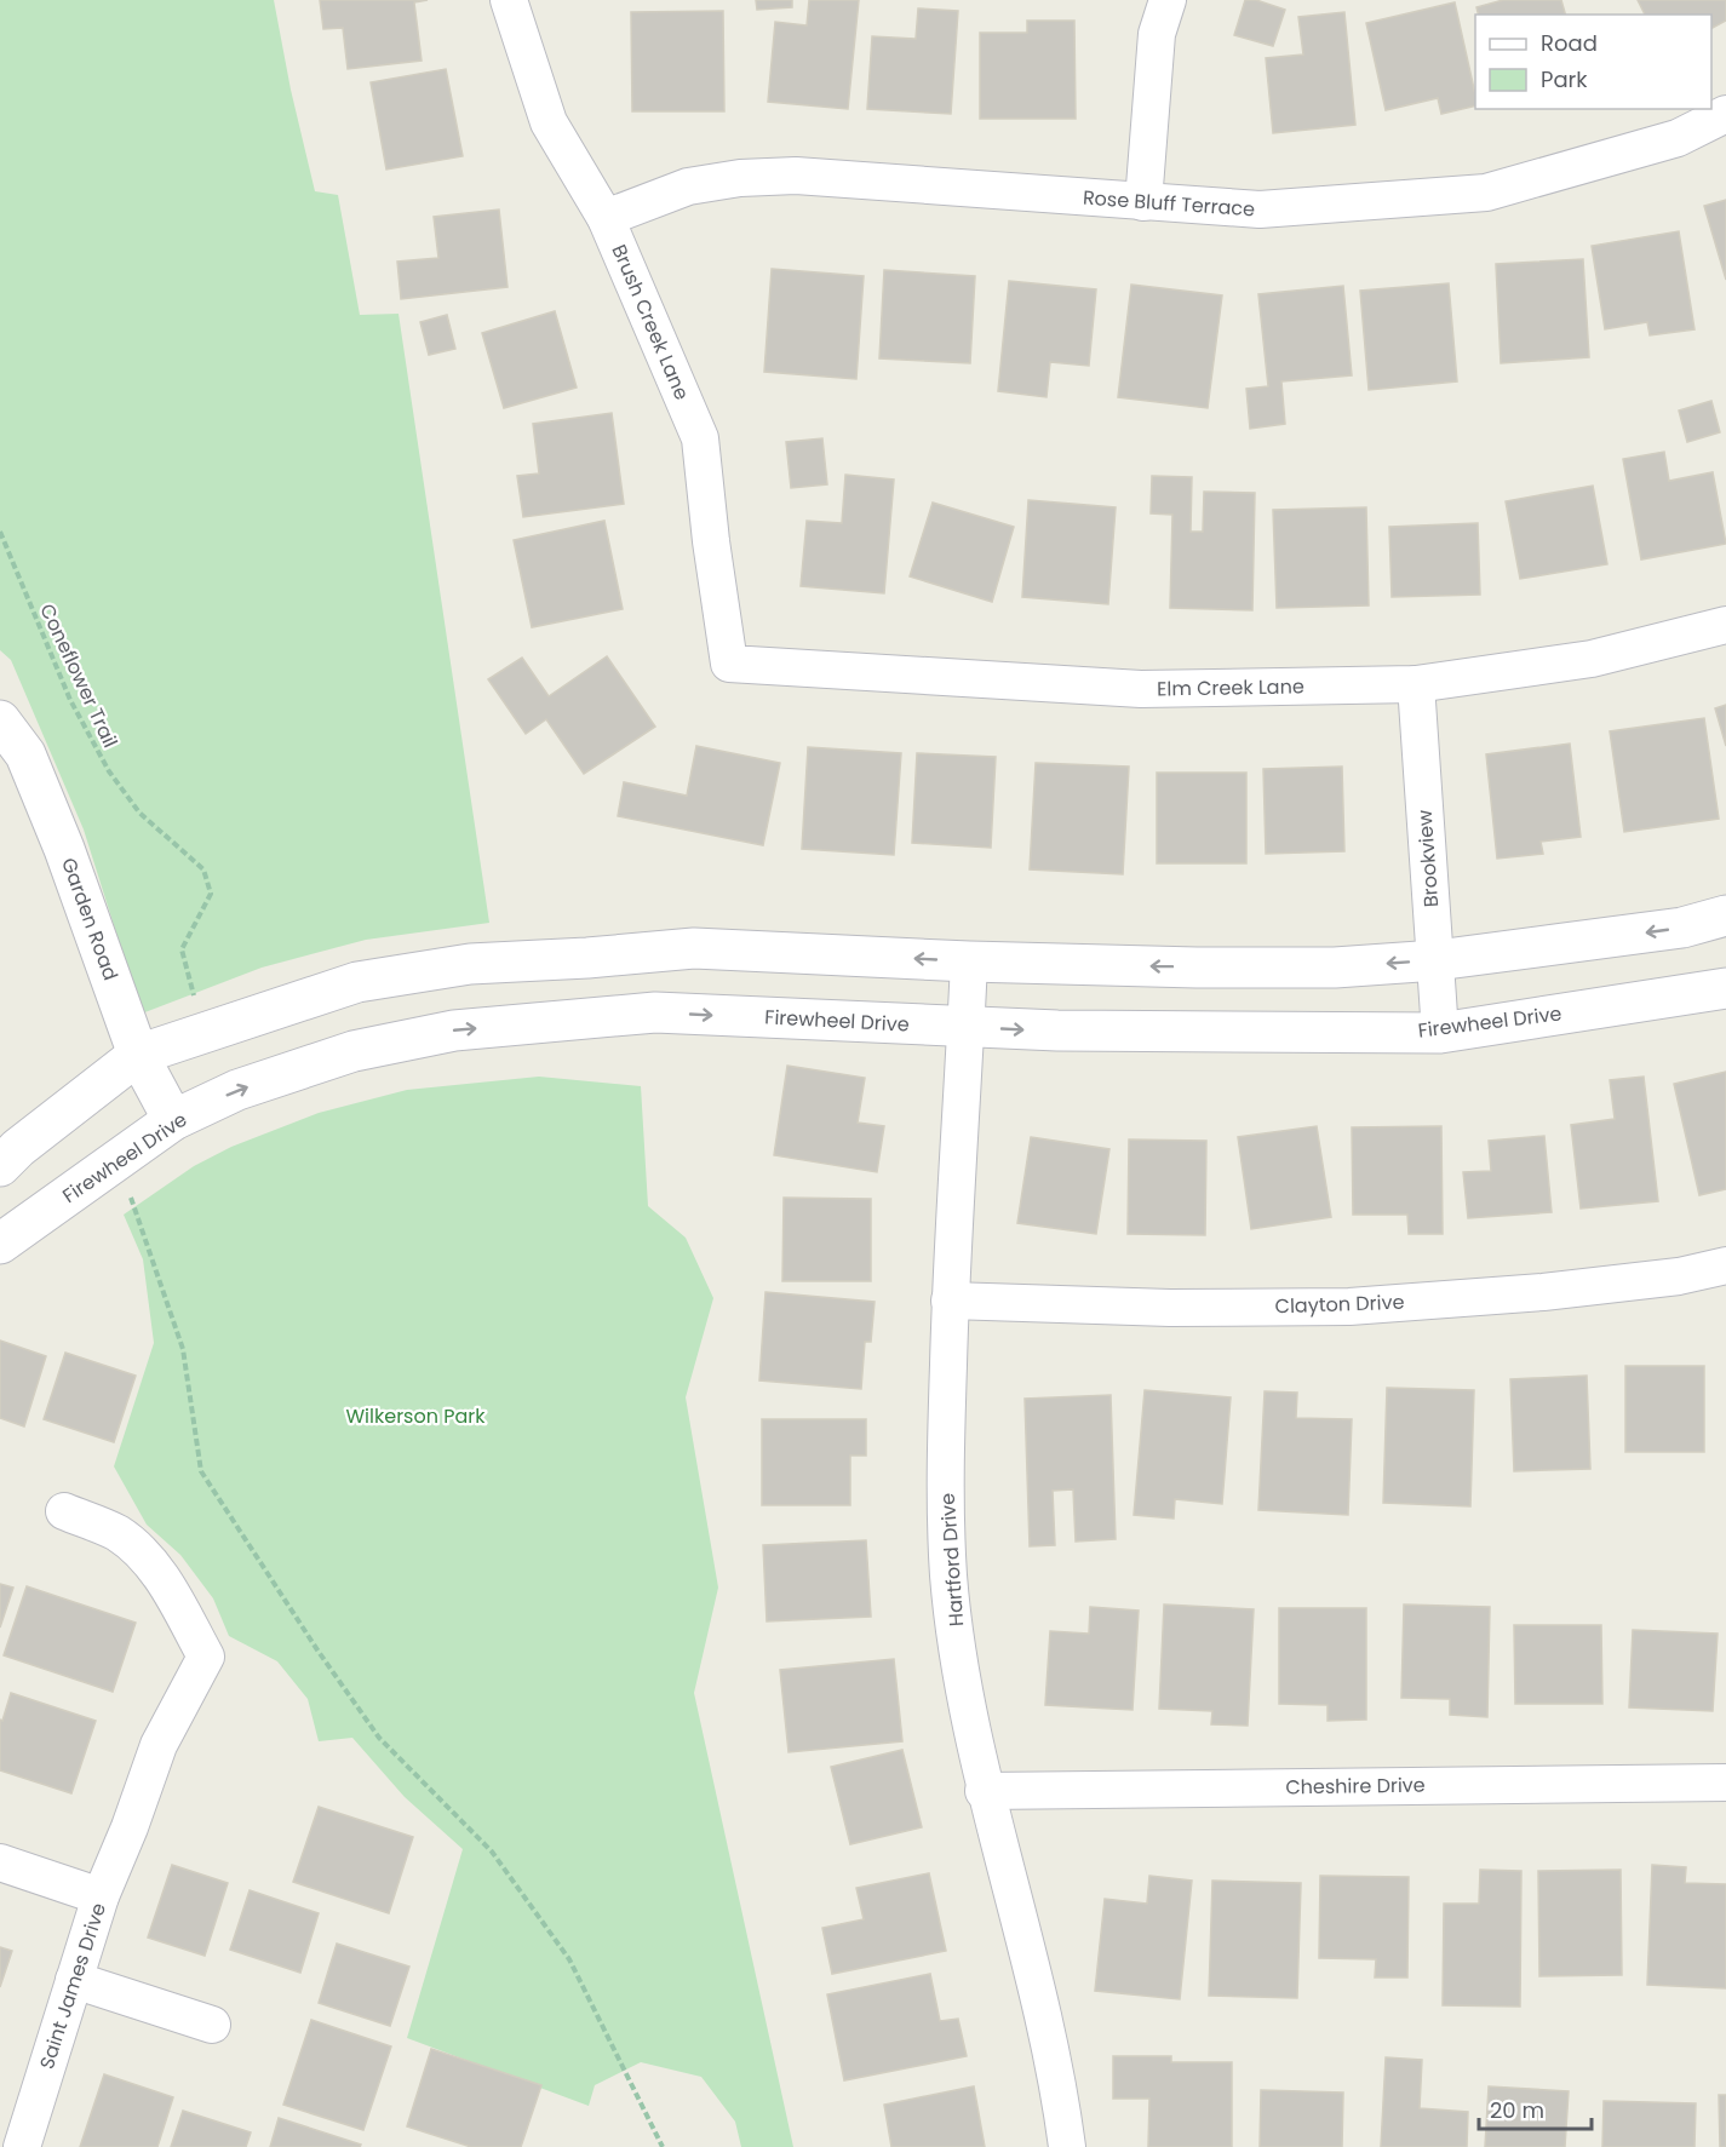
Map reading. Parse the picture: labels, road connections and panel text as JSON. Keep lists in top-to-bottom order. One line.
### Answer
{"streets":{"street":["Rose Bluff Terrace","Brush Creek Lane","Elm Creek Lane","Brookview","Garden Road","Firewheel Drive","Clayton Drive","Hartford Drive","Cheshire Drive","Saint James Drive"],"path":["Coneflower Trail"]},"crossings":[["Rose Bluff Terrace","Brush Creek Lane"],["Brush Creek Lane","Elm Creek Lane"],["Elm Creek Lane","Brookview"],["Brookview","Firewheel Drive"],["Garden Road","Firewheel Drive"],["Firewheel Drive","Hartford Drive"],["Clayton Drive","Hartford Drive"],["Hartford Drive","Cheshire Drive"]],"parks":["Wilkerson Park"],"legend":["Road","Park"],"scale_bar":"20 m"}
